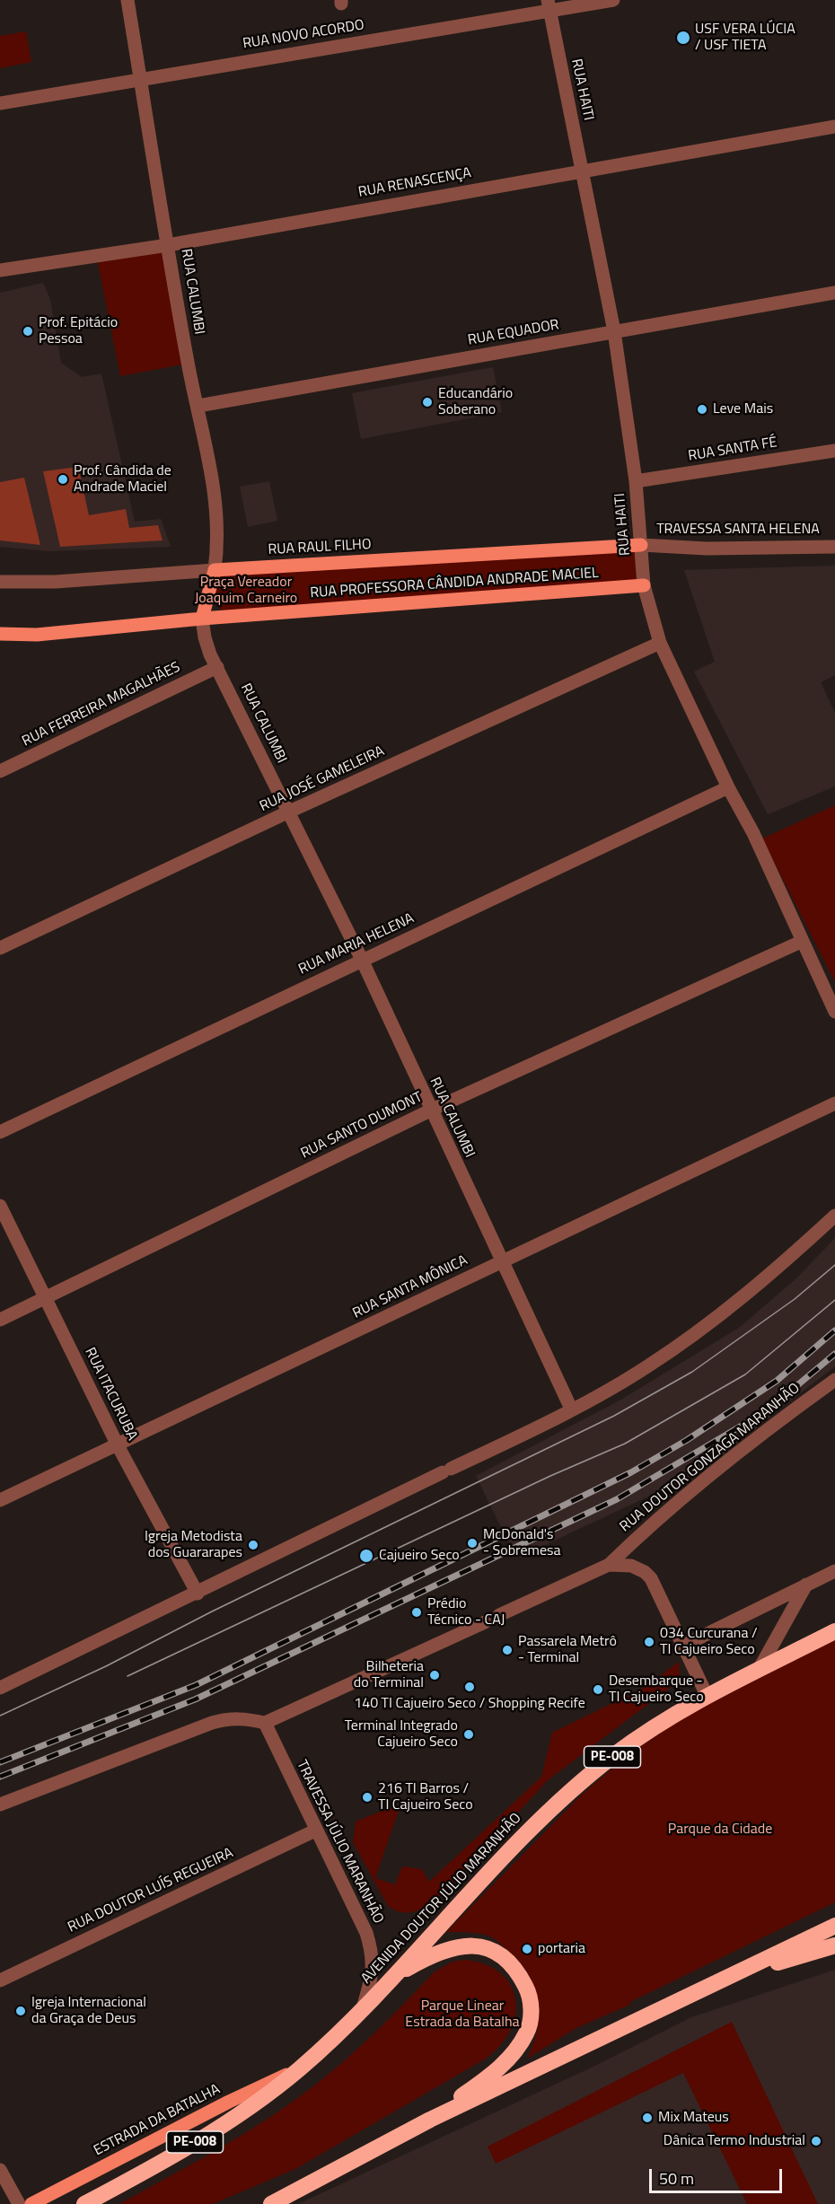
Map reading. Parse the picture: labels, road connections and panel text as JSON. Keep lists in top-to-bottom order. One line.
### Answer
{"streets":{"highway":["PE-008","AVENIDA DOUTOR JÚLIO MARANHÃO"],"main road":["RUA CALUMBI","RUA RAUL FILHO","RUA PROFESSORA CÂNDIDA ANDRADE MACIEL","ESTRADA DA BATALHA"],"street":["RUA NOVO ACORDO","RUA HAITI","RUA RENASCENÇA","RUA EQUADOR","RUA SANTA FÉ","TRAVESSA SANTA HELENA","RUA FERREIRA MAGALHÃES","RUA JOSÉ GAMELEIRA","RUA MARIA HELENA","RUA SANTO DUMONT","RUA SANTA MÔNICA","RUA ITACURUBA","RUA DOUTOR GONZAGA MARANHÃO","TRAVESSA JÚLIO MARANHÃO","RUA DOUTOR LUÍS REGUEIRA"]},"crossings":[["RUA NOVO ACORDO","RUA HAITI"],["RUA NOVO ACORDO","RUA CALUMBI"],["RUA HAITI","RUA RENASCENÇA"],["RUA HAITI","RUA EQUADOR"],["RUA HAITI","RUA SANTA FÉ"],["RUA HAITI","TRAVESSA SANTA HELENA"],["RUA HAITI","RUA RAUL FILHO"],["RUA HAITI","RUA PROFESSORA CÂNDIDA ANDRADE MACIEL"],["RUA HAITI","RUA JOSÉ GAMELEIRA"],["RUA HAITI","RUA MARIA HELENA"],["RUA HAITI","RUA SANTO DUMONT"],["RUA RENASCENÇA","RUA CALUMBI"],["RUA CALUMBI","RUA EQUADOR"],["RUA CALUMBI","RUA RAUL FILHO"],["RUA CALUMBI","RUA PROFESSORA CÂNDIDA ANDRADE MACIEL"],["RUA CALUMBI","RUA FERREIRA MAGALHÃES"],["RUA CALUMBI","RUA JOSÉ GAMELEIRA"],["RUA CALUMBI","RUA MARIA HELENA"],["RUA CALUMBI","RUA SANTO DUMONT"],["RUA CALUMBI","RUA SANTA MÔNICA"],["TRAVESSA SANTA HELENA","RUA RAUL FILHO"],["RUA SANTO DUMONT","RUA ITACURUBA"],["RUA SANTA MÔNICA","RUA ITACURUBA"],["TRAVESSA JÚLIO MARANHÃO","RUA DOUTOR LUÍS REGUEIRA"],["TRAVESSA JÚLIO MARANHÃO","AVENIDA DOUTOR JÚLIO MARANHÃO"],["AVENIDA DOUTOR JÚLIO MARANHÃO","ESTRADA DA BATALHA"]],"parks":["Praça Vereador Joaquim Carneiro","Parque da Cidade","Parque Linear Estrada da Batalha"],"places":["USF VERA LÚCIA / USF TIETA","Prof. Epitácio Pessoa","Educandário Soberano","Leve Mais","Prof. Cândida de Andrade Maciel","McDonald's - Sobremesa","Igreja Metodista dos Guararapes","Cajueiro Seco","Prédio Técnico - CAJ","034 Curcurana / TI Cajueiro Seco","Passarela Metrô - Terminal","Bilheteria do Terminal","140 TI Cajueiro Seco / Shopping Recife","Desembarque - TI Cajueiro Seco","Terminal Integrado Cajueiro Seco","216 TI Barros / TI Cajueiro Seco","portaria","Igreja Internacional da Graça de Deus","Mix Mateus","Dânica Termo Industrial"],"scale_bar":"50 m"}
